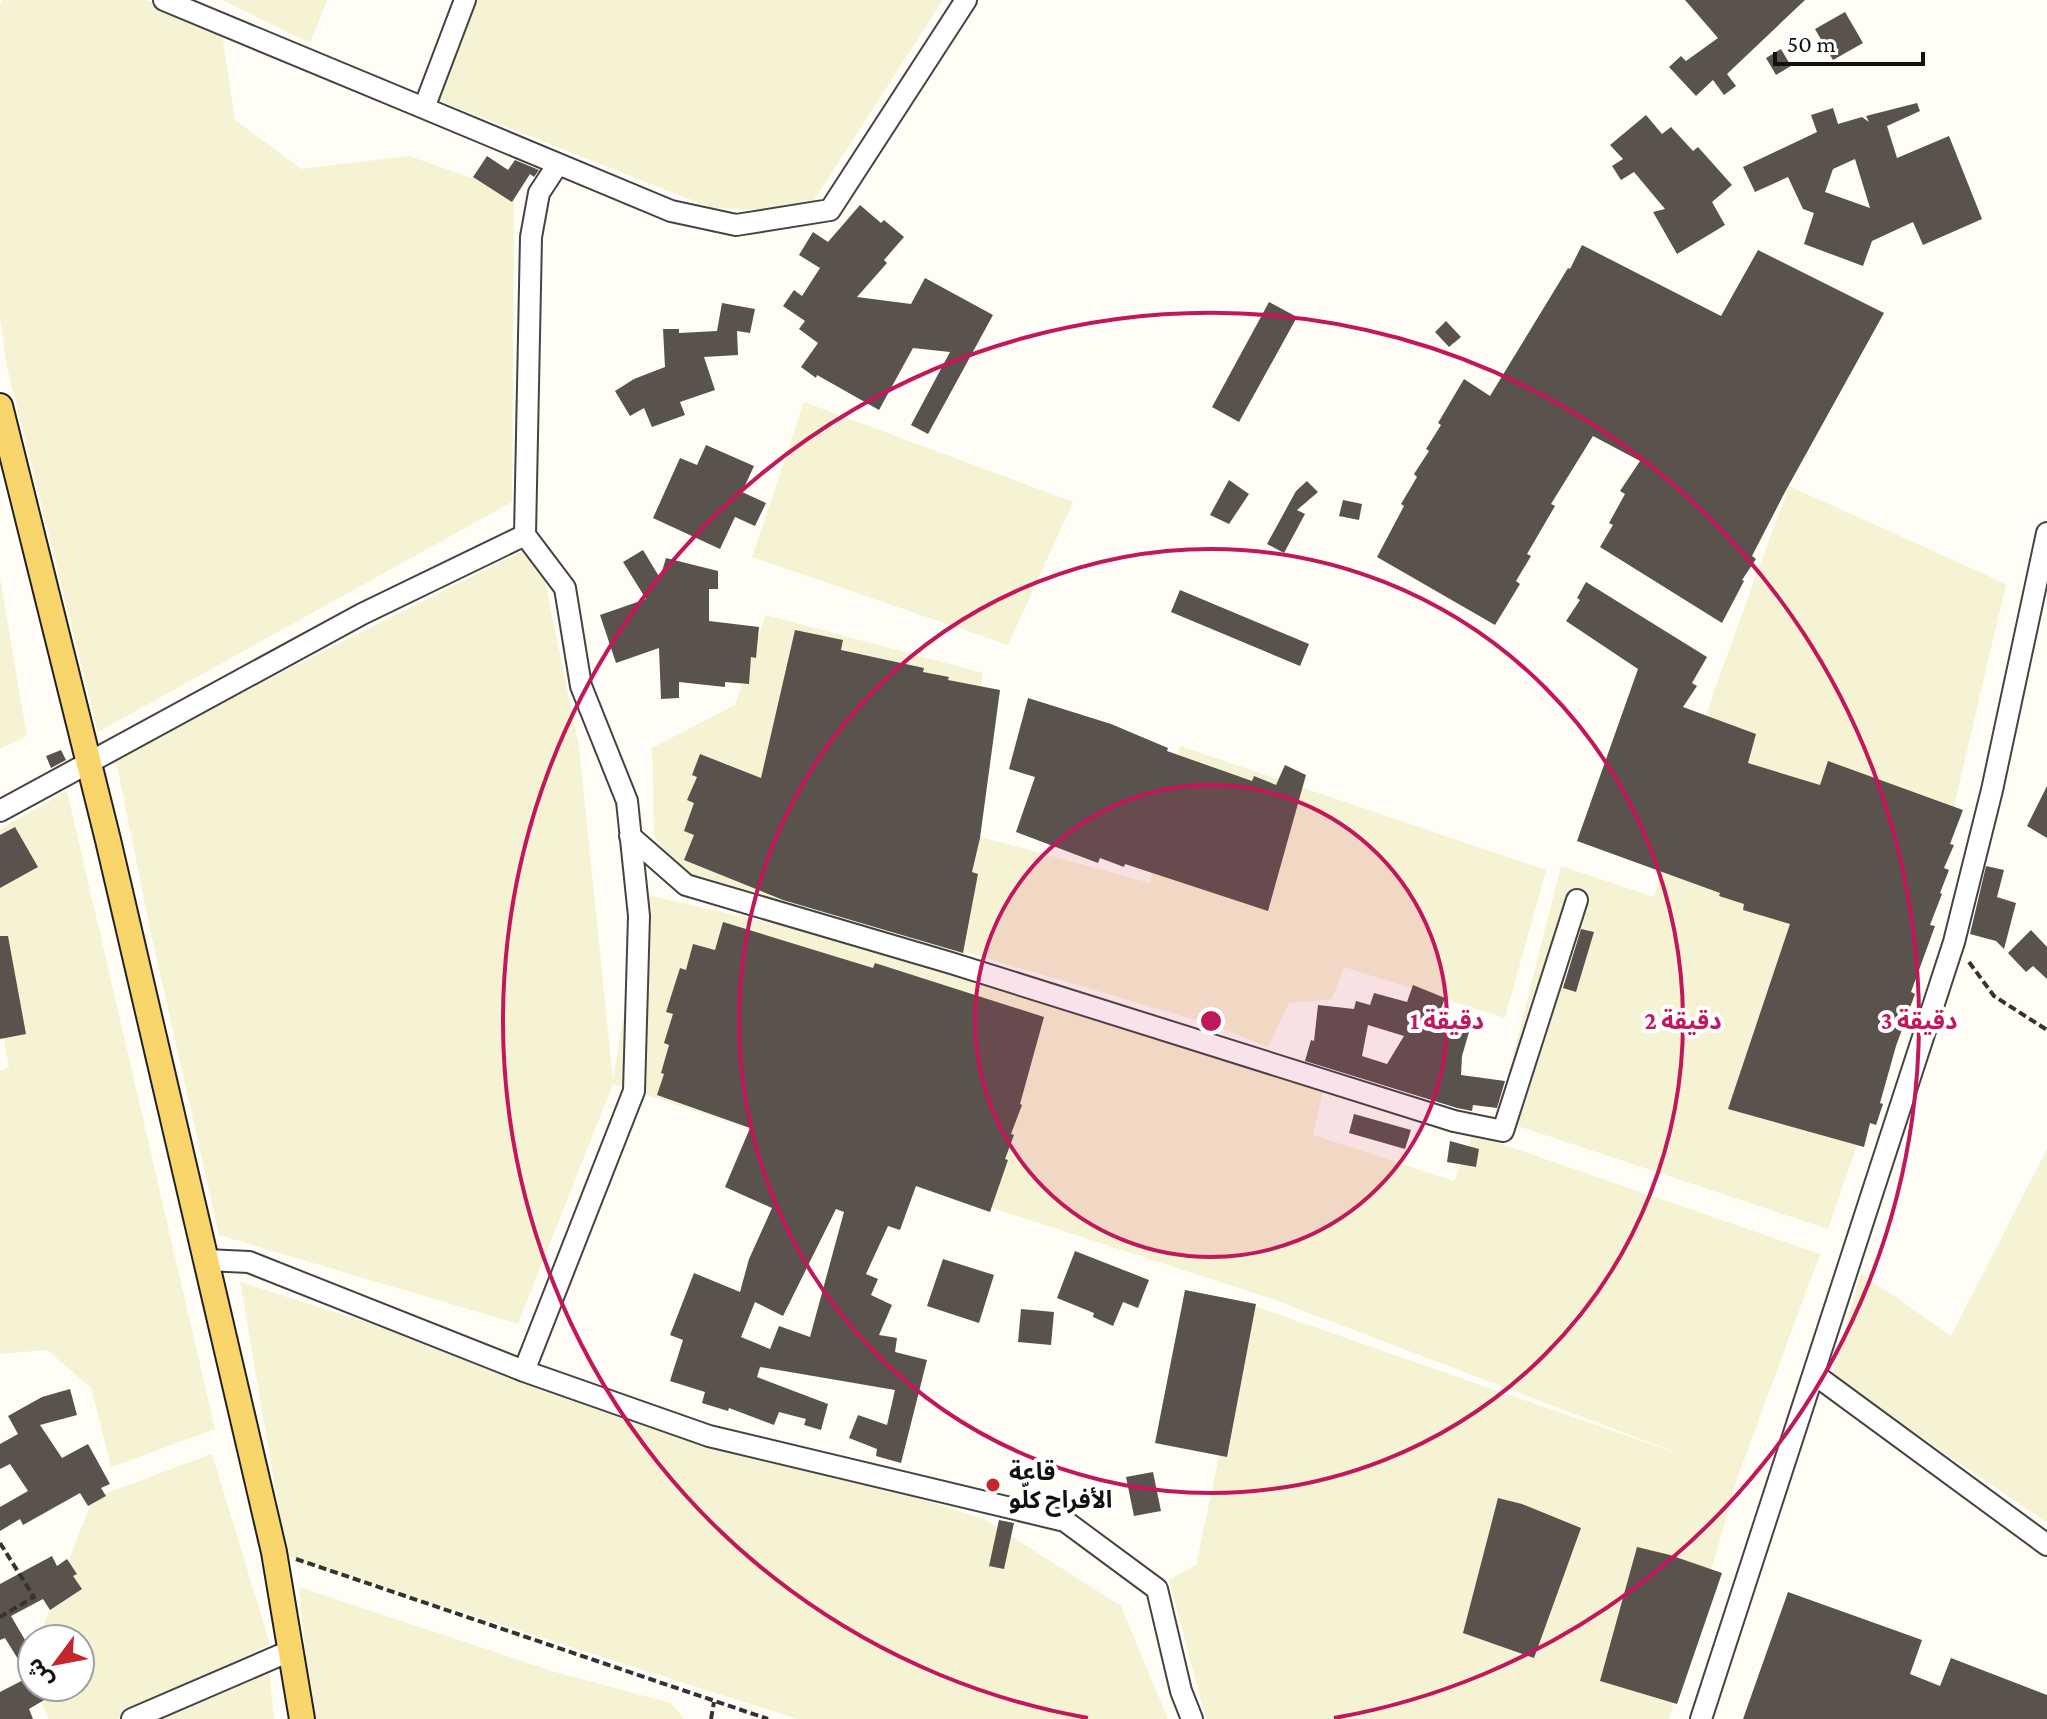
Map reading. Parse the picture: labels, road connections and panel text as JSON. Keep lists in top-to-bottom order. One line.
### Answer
{"places":["قاعة الأفراح كلّو"],"scale_bar":"50 m","north":"bottom left","rings":["1 دقيقة","2 دقيقة","3 دقيقة"]}
